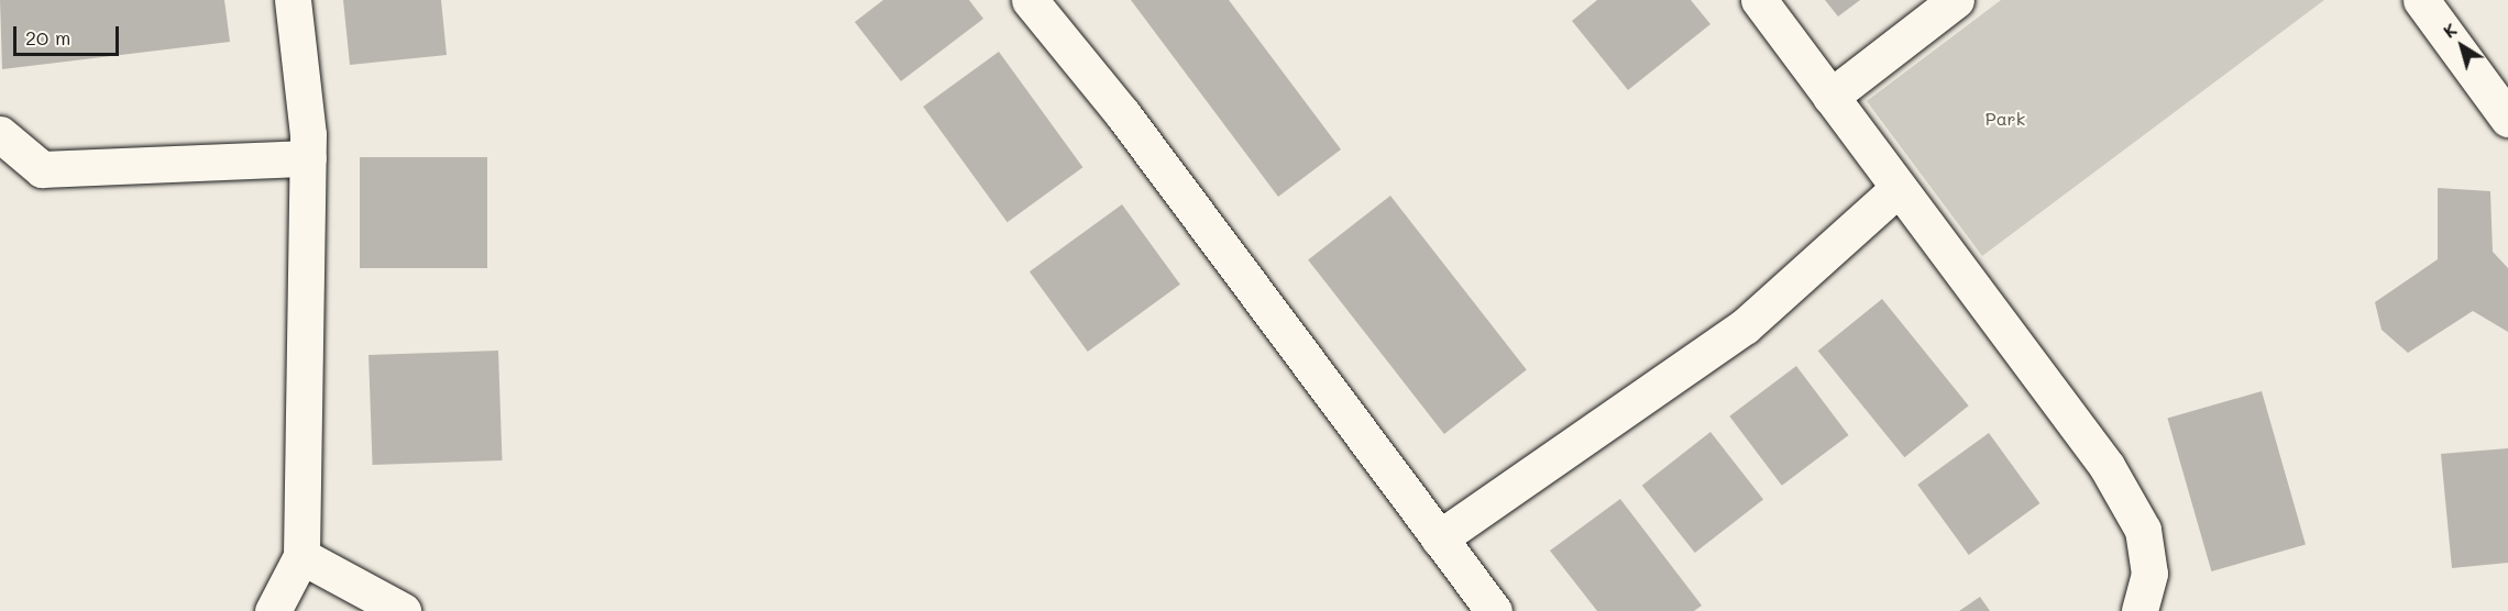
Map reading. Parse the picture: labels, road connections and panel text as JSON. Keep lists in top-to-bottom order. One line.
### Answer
{"parks":["Park"],"scale_bar":"20 m","north":"top left"}
